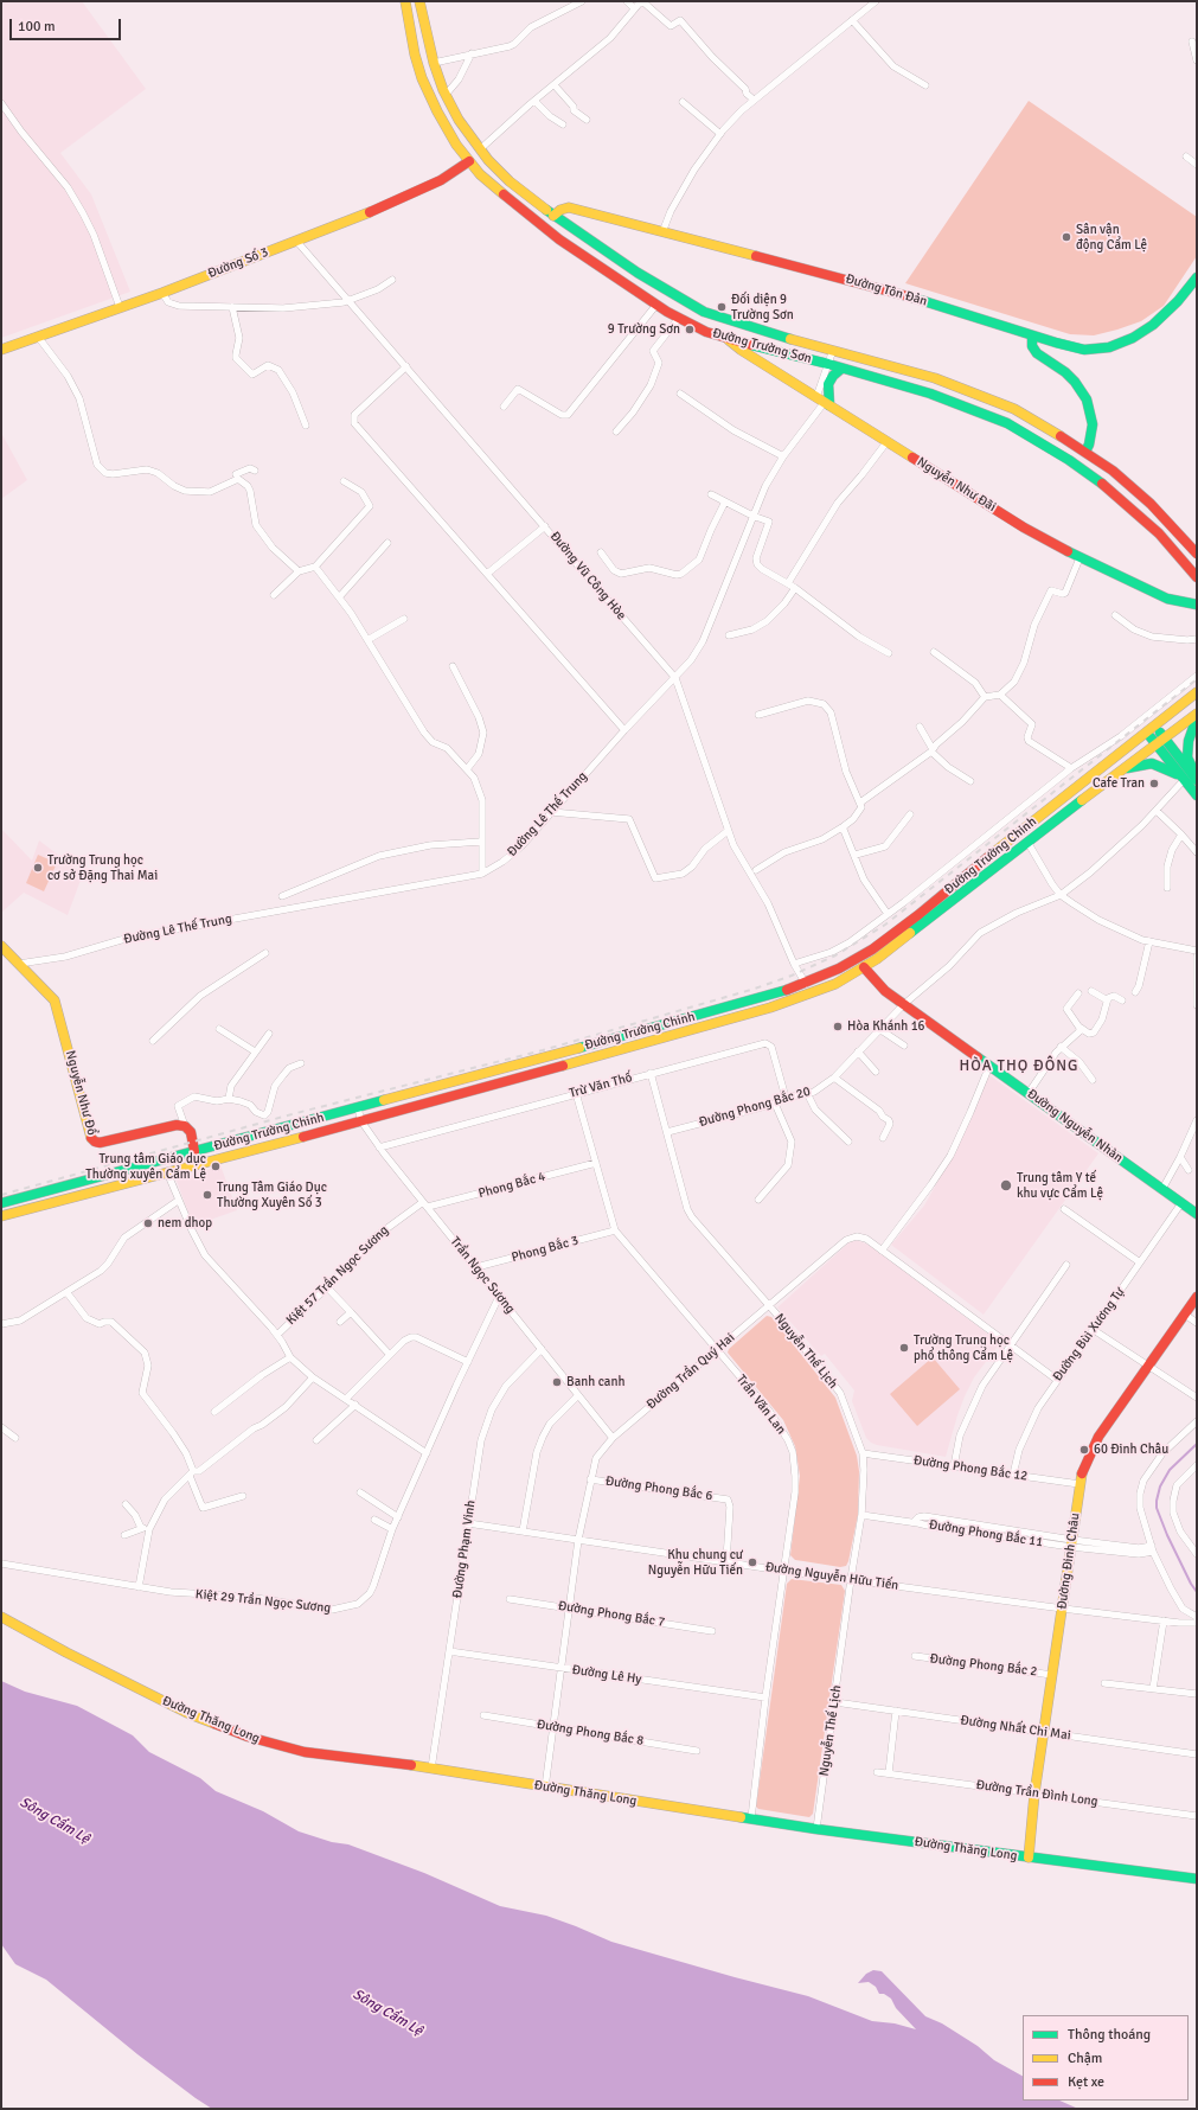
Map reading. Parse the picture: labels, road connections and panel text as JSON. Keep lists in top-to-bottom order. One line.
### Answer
{"streets":{"main road":["Đường Số 3","Đường Tôn Đản","Đường Trường Sơn","Nguyễn Như Đãi","Đường Trường Chinh","Nguyễn Như Đổ","Đường Nguyễn Nhàn","Đường Đinh Châu","Đường Thăng Long"],"street":["Đường Vũ Công Hòe","Đường Lê Thế Trung","Trừ Văn Thố","Đường Phong Bắc 20","Phong Bắc 4","Phong Bắc 3","Kiệt 57 Trần Ngọc Sương","Trần Ngọc Sương","Đường Bùi Xương Tự","Nguyễn Thế Lịch","Đường Trần Quý Hai","Trần Văn Lan","Đường Phong Bắc 12","Đường Phong Bắc 6","Đường Phong Bắc 11","Đường Phạm Vinh","Đường Nguyễn Hữu Tiến","Kiệt 29 Trần Ngọc Sương","Đường Phong Bắc 7","Đường Phong Bắc 2","Đường Lê Hy","Đường Nhất Chi Mai","Đường Phong Bắc 8","Đường Trần Đình Long"]},"crossings":[["Đường Số 3","Đường Trường Sơn"],["Đường Số 3","Đường Vũ Công Hòe"],["Đường Tôn Đản","Đường Trường Sơn"],["Đường Trường Sơn","Nguyễn Như Đãi"],["Đường Trường Sơn","Đường Lê Thế Trung"],["Nguyễn Như Đãi","Đường Lê Thế Trung"],["Đường Vũ Công Hòe","Đường Lê Thế Trung"],["Đường Vũ Công Hòe","Đường Trường Chinh"],["Đường Lê Thế Trung","Nguyễn Như Đổ"],["Đường Trường Chinh","Đường Nguyễn Nhàn"],["Đường Trường Chinh","Trần Ngọc Sương"],["Trừ Văn Thố","Đường Phong Bắc 20"],["Trừ Văn Thố","Trần Ngọc Sương"],["Trừ Văn Thố","Nguyễn Thế Lịch"],["Trừ Văn Thố","Trần Văn Lan"],["Đường Phong Bắc 20","Đường Nguyễn Nhàn"],["Đường Phong Bắc 20","Nguyễn Thế Lịch"],["Đường Nguyễn Nhàn","Đường Bùi Xương Tự"],["Phong Bắc 4","Kiệt 57 Trần Ngọc Sương"],["Phong Bắc 4","Trần Ngọc Sương"],["Phong Bắc 4","Trần Văn Lan"],["Phong Bắc 3","Trần Ngọc Sương"],["Phong Bắc 3","Trần Văn Lan"],["Kiệt 57 Trần Ngọc Sương","Trần Ngọc Sương"],["Trần Ngọc Sương","Đường Trần Quý Hai"],["Trần Ngọc Sương","Đường Phạm Vinh"],["Trần Ngọc Sương","Kiệt 29 Trần Ngọc Sương"],["Đường Bùi Xương Tự","Đường Trần Quý Hai"],["Đường Bùi Xương Tự","Đường Phong Bắc 12"],["Nguyễn Thế Lịch","Đường Trần Quý Hai"],["Nguyễn Thế Lịch","Đường Phong Bắc 12"],["Nguyễn Thế Lịch","Đường Phong Bắc 11"],["Nguyễn Thế Lịch","Đường Nguyễn Hữu Tiến"],["Nguyễn Thế Lịch","Đường Thăng Long"],["Nguyễn Thế Lịch","Đường Nhất Chi Mai"],["Đường Trần Quý Hai","Trần Văn Lan"],["Đường Trần Quý Hai","Đường Phong Bắc 6"],["Đường Trần Quý Hai","Đường Nguyễn Hữu Tiến"],["Đường Trần Quý Hai","Đường Phong Bắc 7"],["Đường Trần Quý Hai","Đường Lê Hy"],["Đường Trần Quý Hai","Đường Thăng Long"],["Đường Trần Quý Hai","Đường Phong Bắc 8"],["Trần Văn Lan","Đường Nguyễn Hữu Tiến"],["Trần Văn Lan","Đường Lê Hy"],["Trần Văn Lan","Đường Thăng Long"],["Đường Phong Bắc 12","Đường Đinh Châu"],["Đường Phong Bắc 6","Đường Nguyễn Hữu Tiến"],["Đường Phong Bắc 11","Đường Đinh Châu"],["Đường Phạm Vinh","Đường Nguyễn Hữu Tiến"],["Đường Phạm Vinh","Đường Lê Hy"],["Đường Phạm Vinh","Đường Thăng Long"],["Đường Đinh Châu","Đường Nguyễn Hữu Tiến"],["Đường Đinh Châu","Đường Phong Bắc 2"],["Đường Đinh Châu","Đường Thăng Long"],["Đường Đinh Châu","Đường Nhất Chi Mai"],["Đường Đinh Châu","Đường Trần Đình Long"]],"districts":["HÒA THỌ ĐÔNG"],"water":["Sông Cẩm Lệ"],"places":["Sân vận động Cẩm Lệ","Đối diện 9 Trường Sơn","9 Trường Sơn","Cafe Tran","Trường Trung học cơ sở Đặng Thai Mai","Hòa Khánh 16","Trung tâm Giáo dục Thường xuyên Cẩm Lệ","Trung tâm Y tế khu vực Cẩm Lệ","Trung Tâm Giáo Dục Thường Xuyên Số 3","nem dhop","Trường Trung học phổ thông Cẩm Lệ","Banh canh","60 Đinh Châu","Khu chung cư Nguyễn Hữu Tiến"],"legend":["Thông thoáng","Chậm","Kẹt xe"],"scale_bar":"100 m"}
